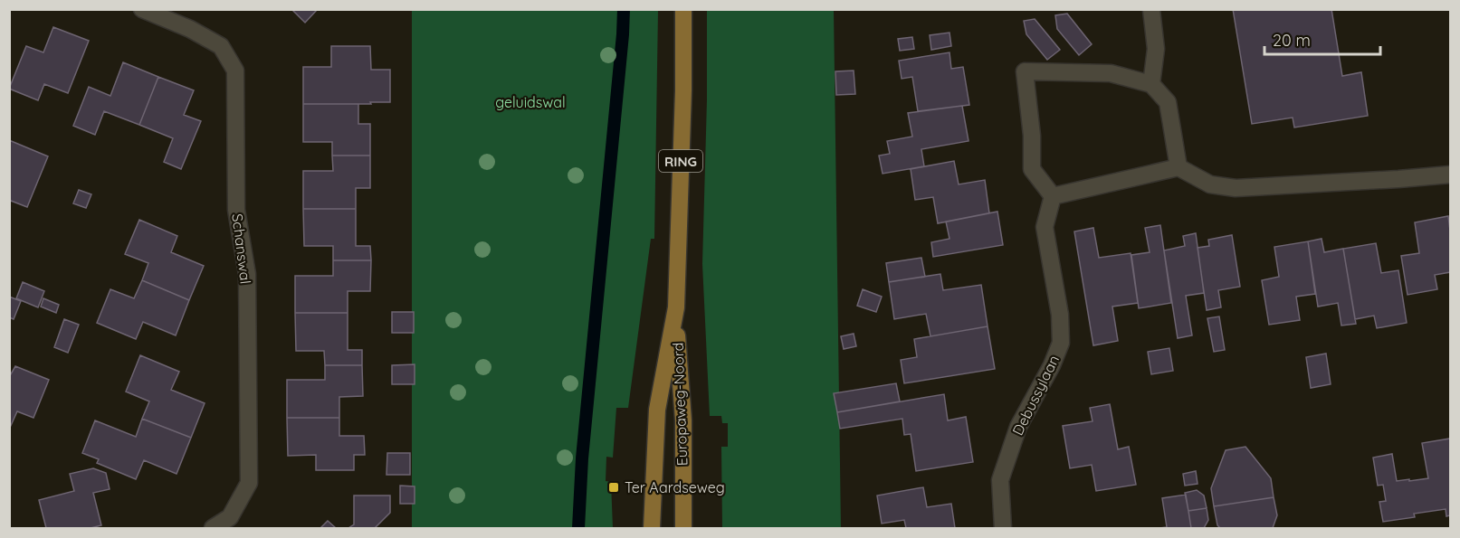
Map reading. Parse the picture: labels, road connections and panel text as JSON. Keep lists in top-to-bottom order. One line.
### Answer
{"streets":{"main road":["RING","Europaweg-Noord"],"street":["Schanswal","Debussylaan"]},"parks":["geluidswal"],"places":{"transit":["Ter Aardseweg"]},"scale_bar":"20 m"}
